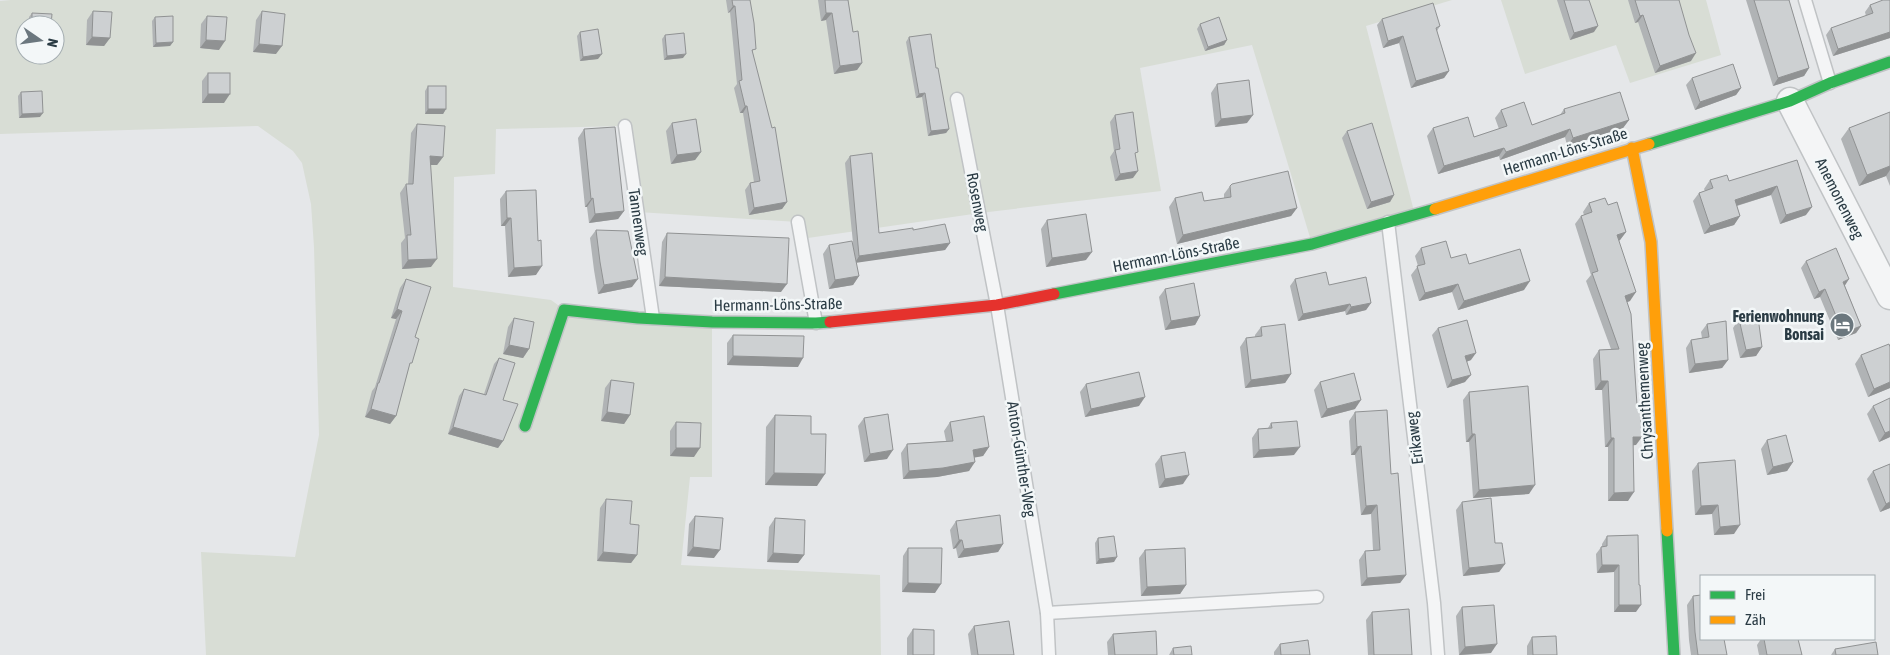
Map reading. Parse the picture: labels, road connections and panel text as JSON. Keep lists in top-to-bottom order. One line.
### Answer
{"streets":{"street":["Hermann-Löns-Straße","Anemonenweg","Chrysanthemenweg"],"lane":["Rosenweg","Tannenweg","Erikaweg","Anton-Günther-Weg"]},"crossings":[["Hermann-Löns-Straße","Anemonenweg"],["Hermann-Löns-Straße","Rosenweg"],["Hermann-Löns-Straße","Tannenweg"],["Hermann-Löns-Straße","Chrysanthemenweg"],["Hermann-Löns-Straße","Erikaweg"],["Hermann-Löns-Straße","Anton-Günther-Weg"],["Rosenweg","Anton-Günther-Weg"]],"places":{"hotel":["Ferienwohnung Bonsai"]},"legend":["Frei","Zäh"],"north":"right"}
